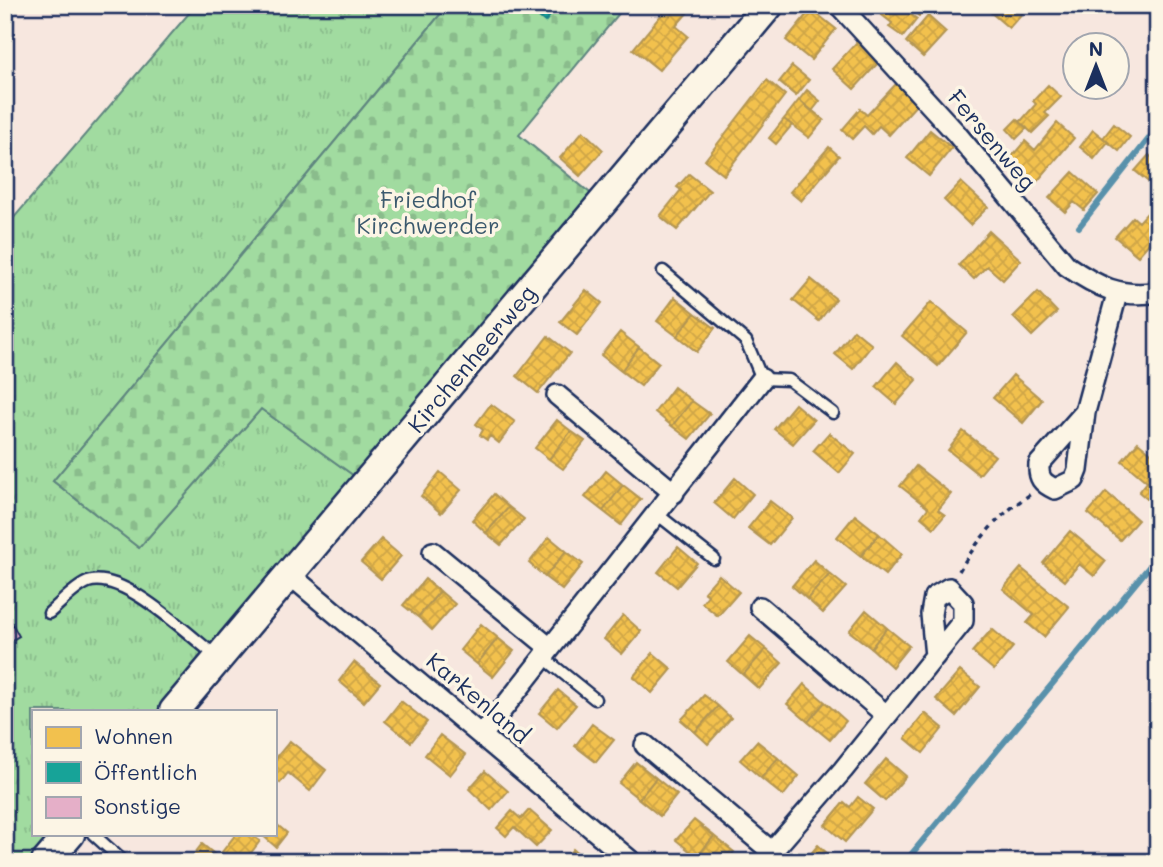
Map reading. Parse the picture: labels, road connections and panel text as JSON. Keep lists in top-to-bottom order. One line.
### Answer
{"streets":{"main road":["Kirchenheerweg"],"street":["Fersenweg","Karkenland"]},"crossings":[["Kirchenheerweg","Karkenland"]],"parks":["Friedhof Kirchwerder"],"legend":["Wohnen","Öffentlich","Sonstige"],"north":"top"}
